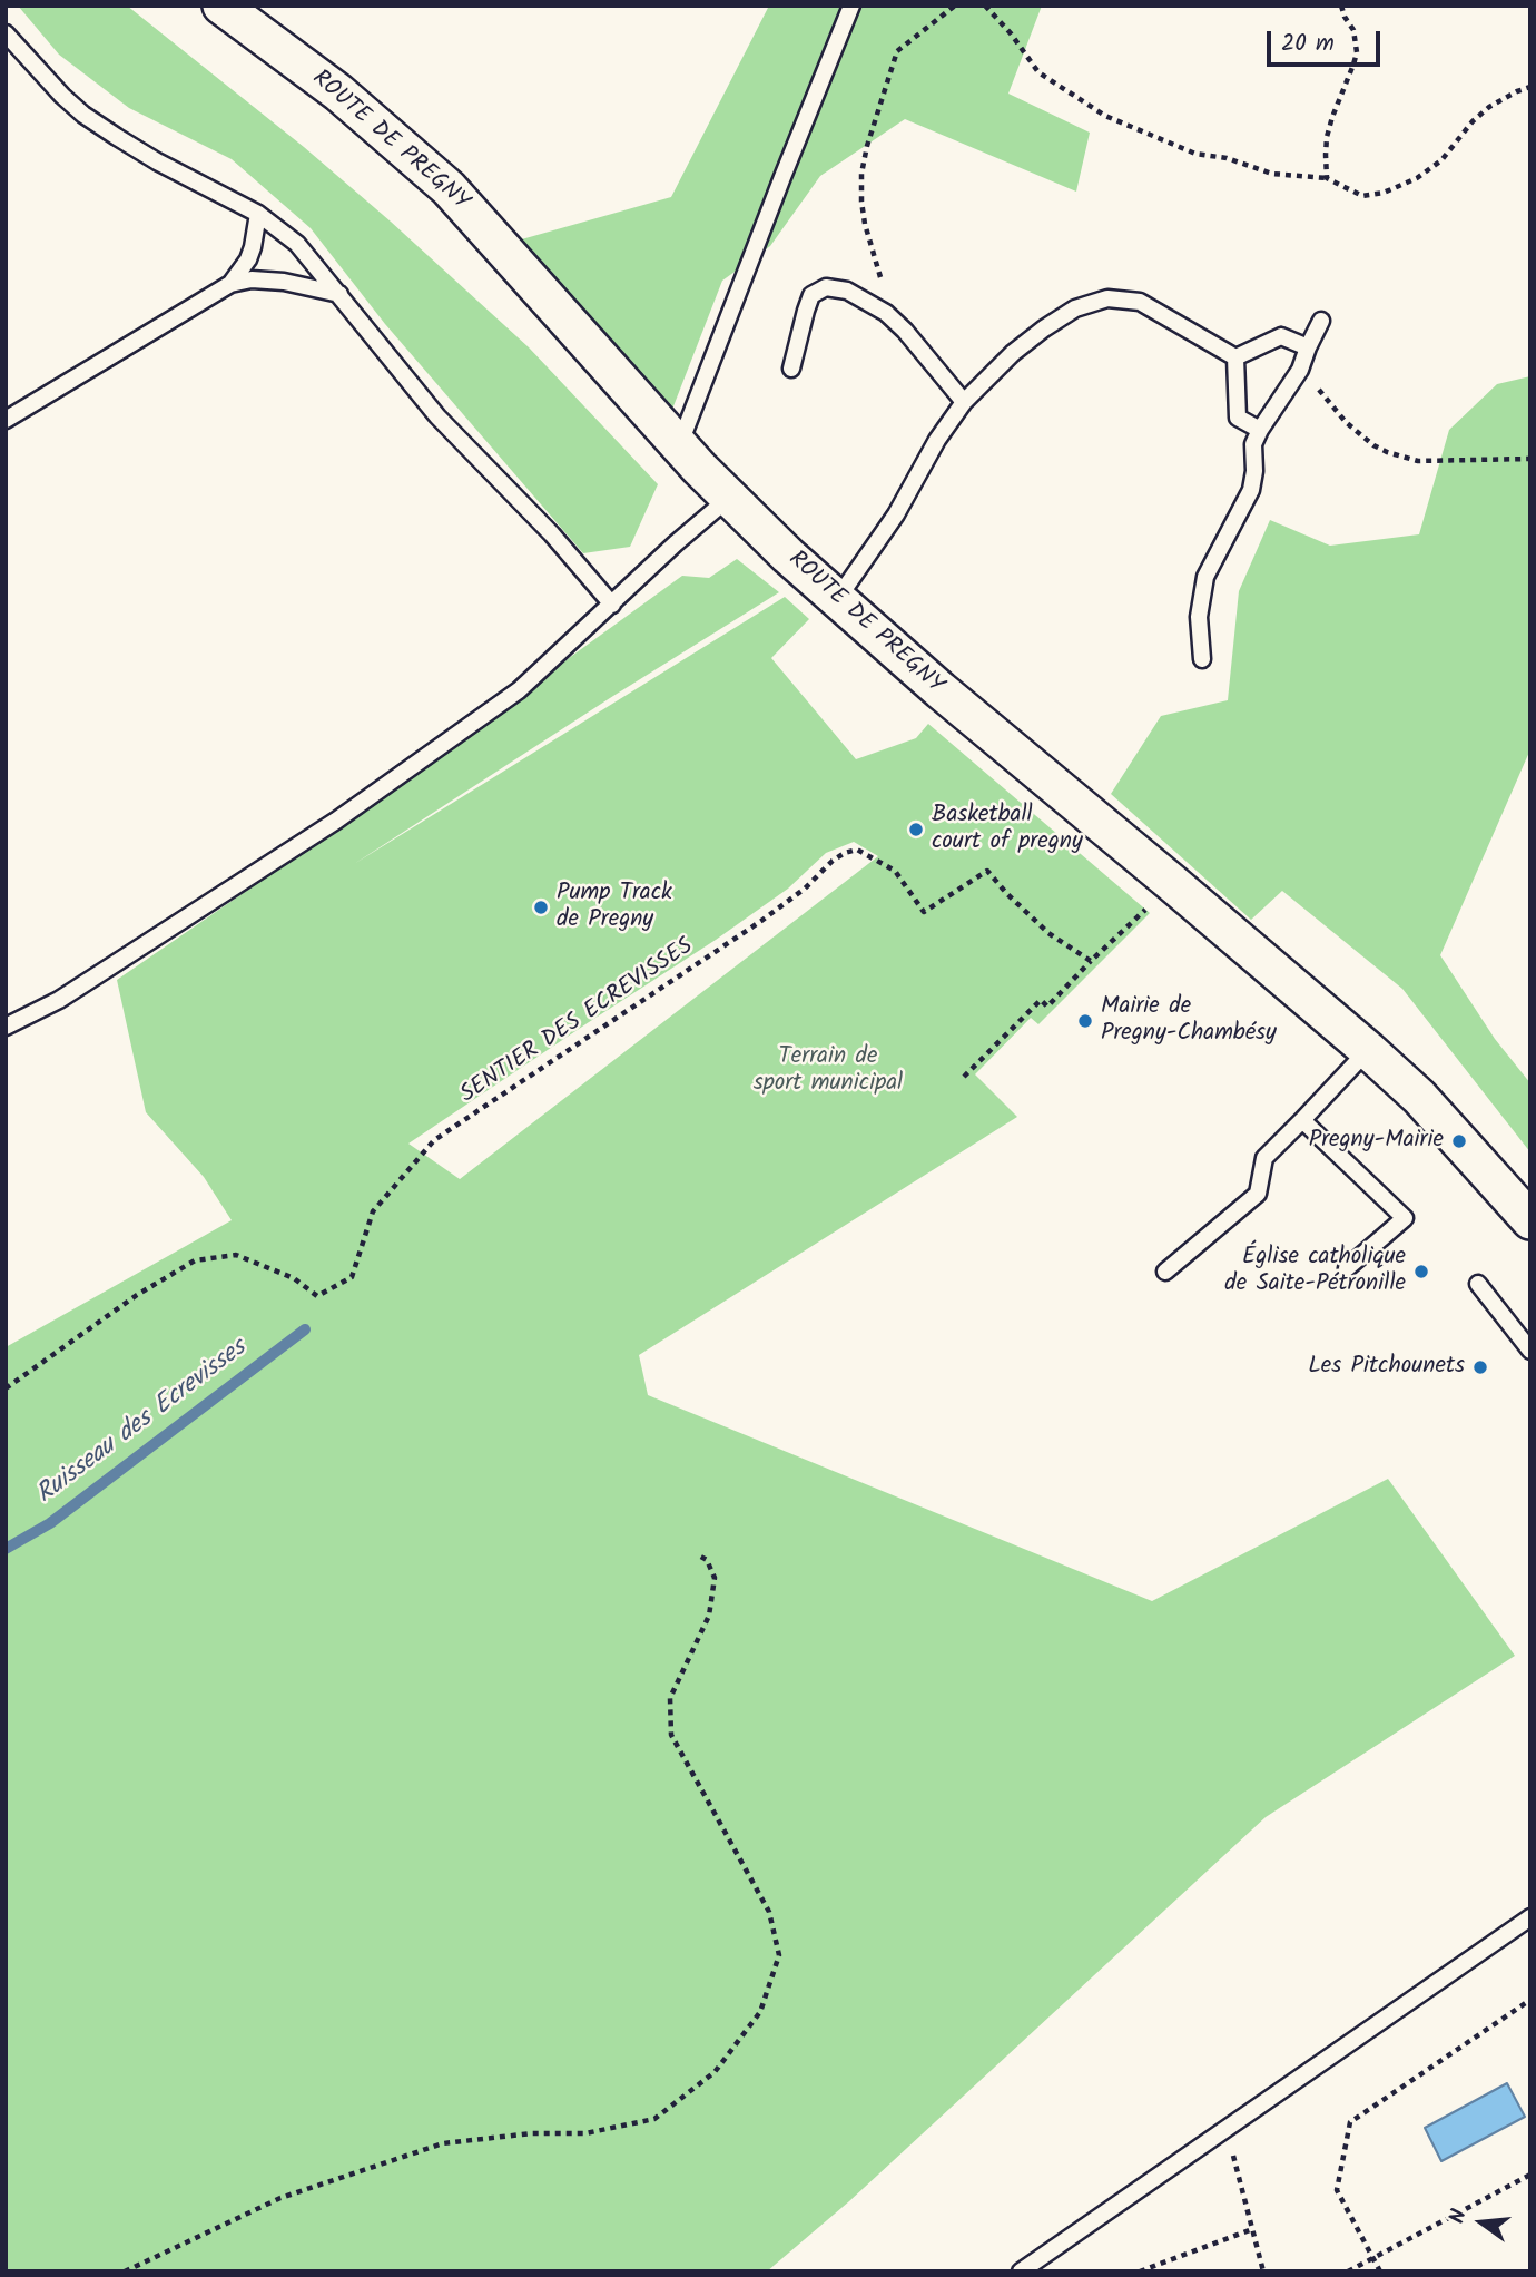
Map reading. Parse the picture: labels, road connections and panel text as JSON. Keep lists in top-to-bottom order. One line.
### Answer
{"streets":{"street":["ROUTE DE PREGNY"],"path":["SENTIER DES ECREVISSES"]},"water":["Ruisseau des Ecrevisses"],"parks":["Terrain de sport municipal"],"places":["Basketball court of pregny","Pump Track de Pregny","Mairie de Pregny-Chambésy","Pregny-Mairie","Église catholique de Saite-Pétronille","Les Pitchounets"],"scale_bar":"20 m","north":"left"}
